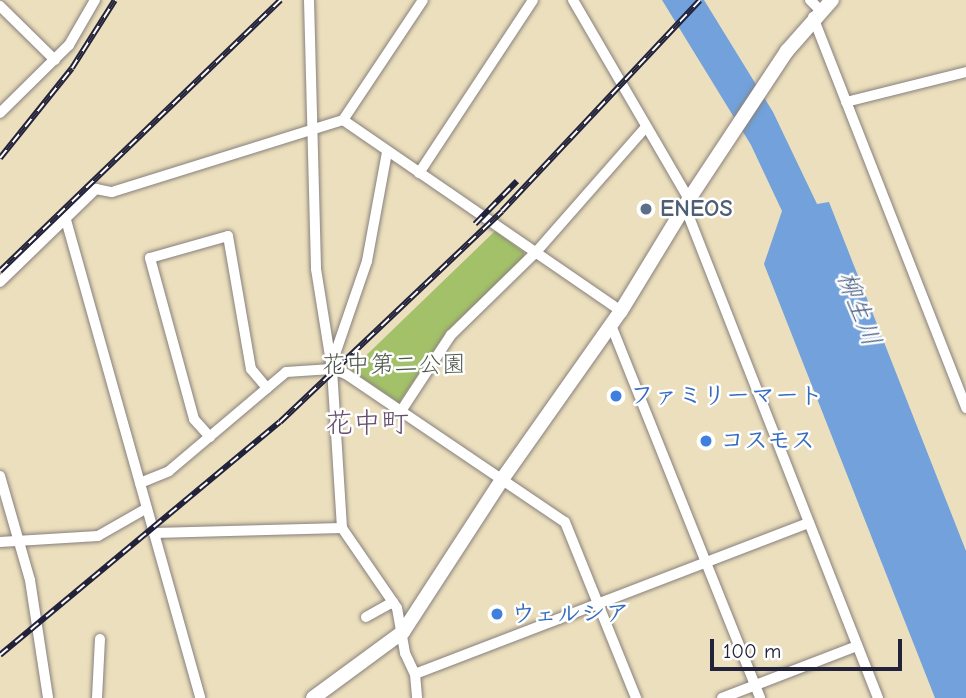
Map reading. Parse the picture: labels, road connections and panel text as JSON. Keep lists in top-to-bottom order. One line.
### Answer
{"districts":["花中町"],"water":["柳生川"],"parks":["花中第二公園"],"places":["ENEOS","ファミリーマート","コスモス","ウェルシア"],"scale_bar":"100 m"}
